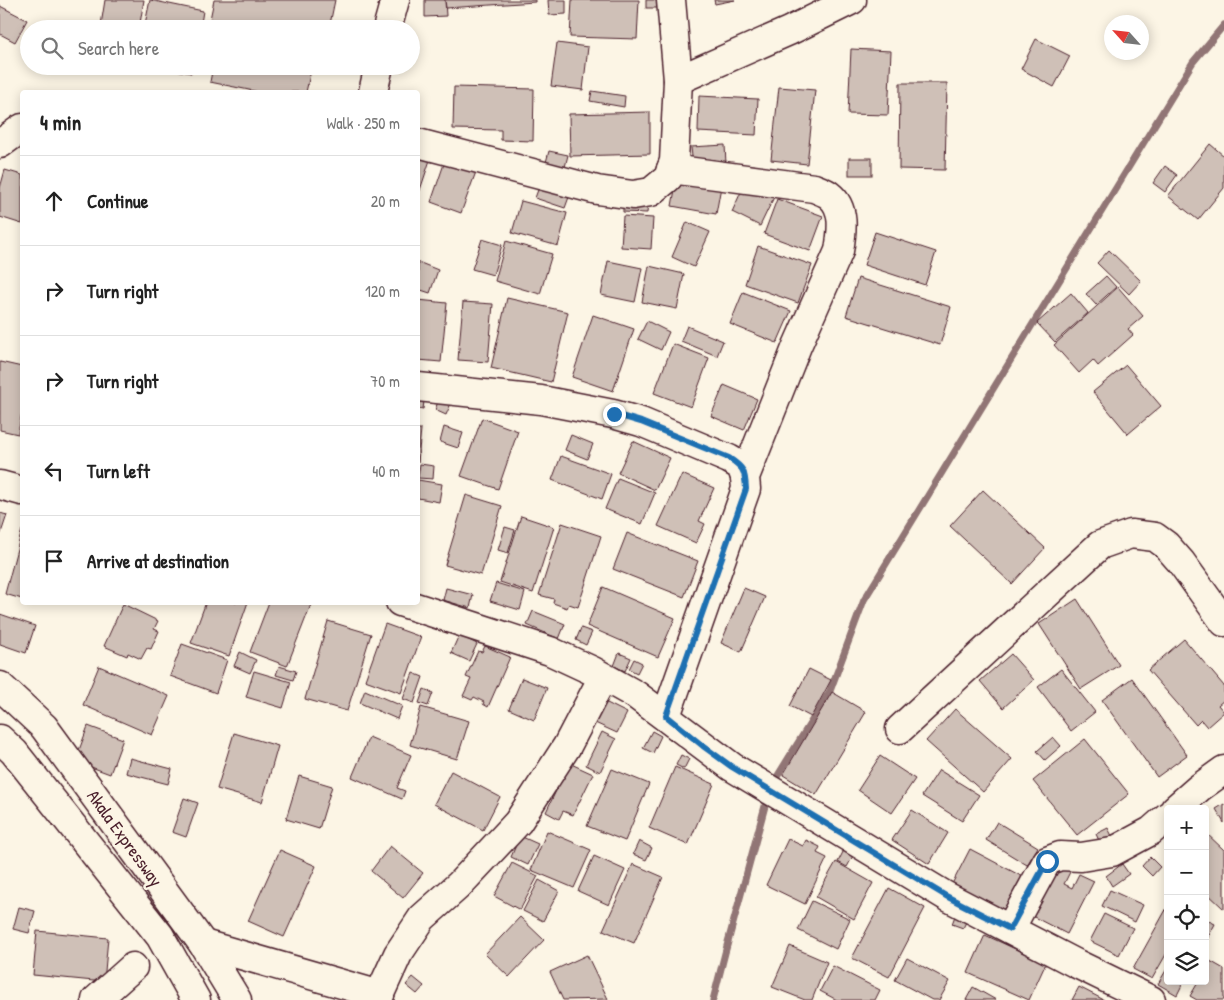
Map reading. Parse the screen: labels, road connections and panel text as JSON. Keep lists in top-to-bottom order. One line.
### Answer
{"streets":{"street":["Akala Expressway"]},"north":"top left","page":{"search":"Search here","heading":["4 min","Walk · 250 m"],"list":[["Continue","20 m"],["Turn right","120 m"],["Turn right","70 m"],["Turn left","40 m"],"Arrive at destination"],"map_buttons":["+","−"]}}
